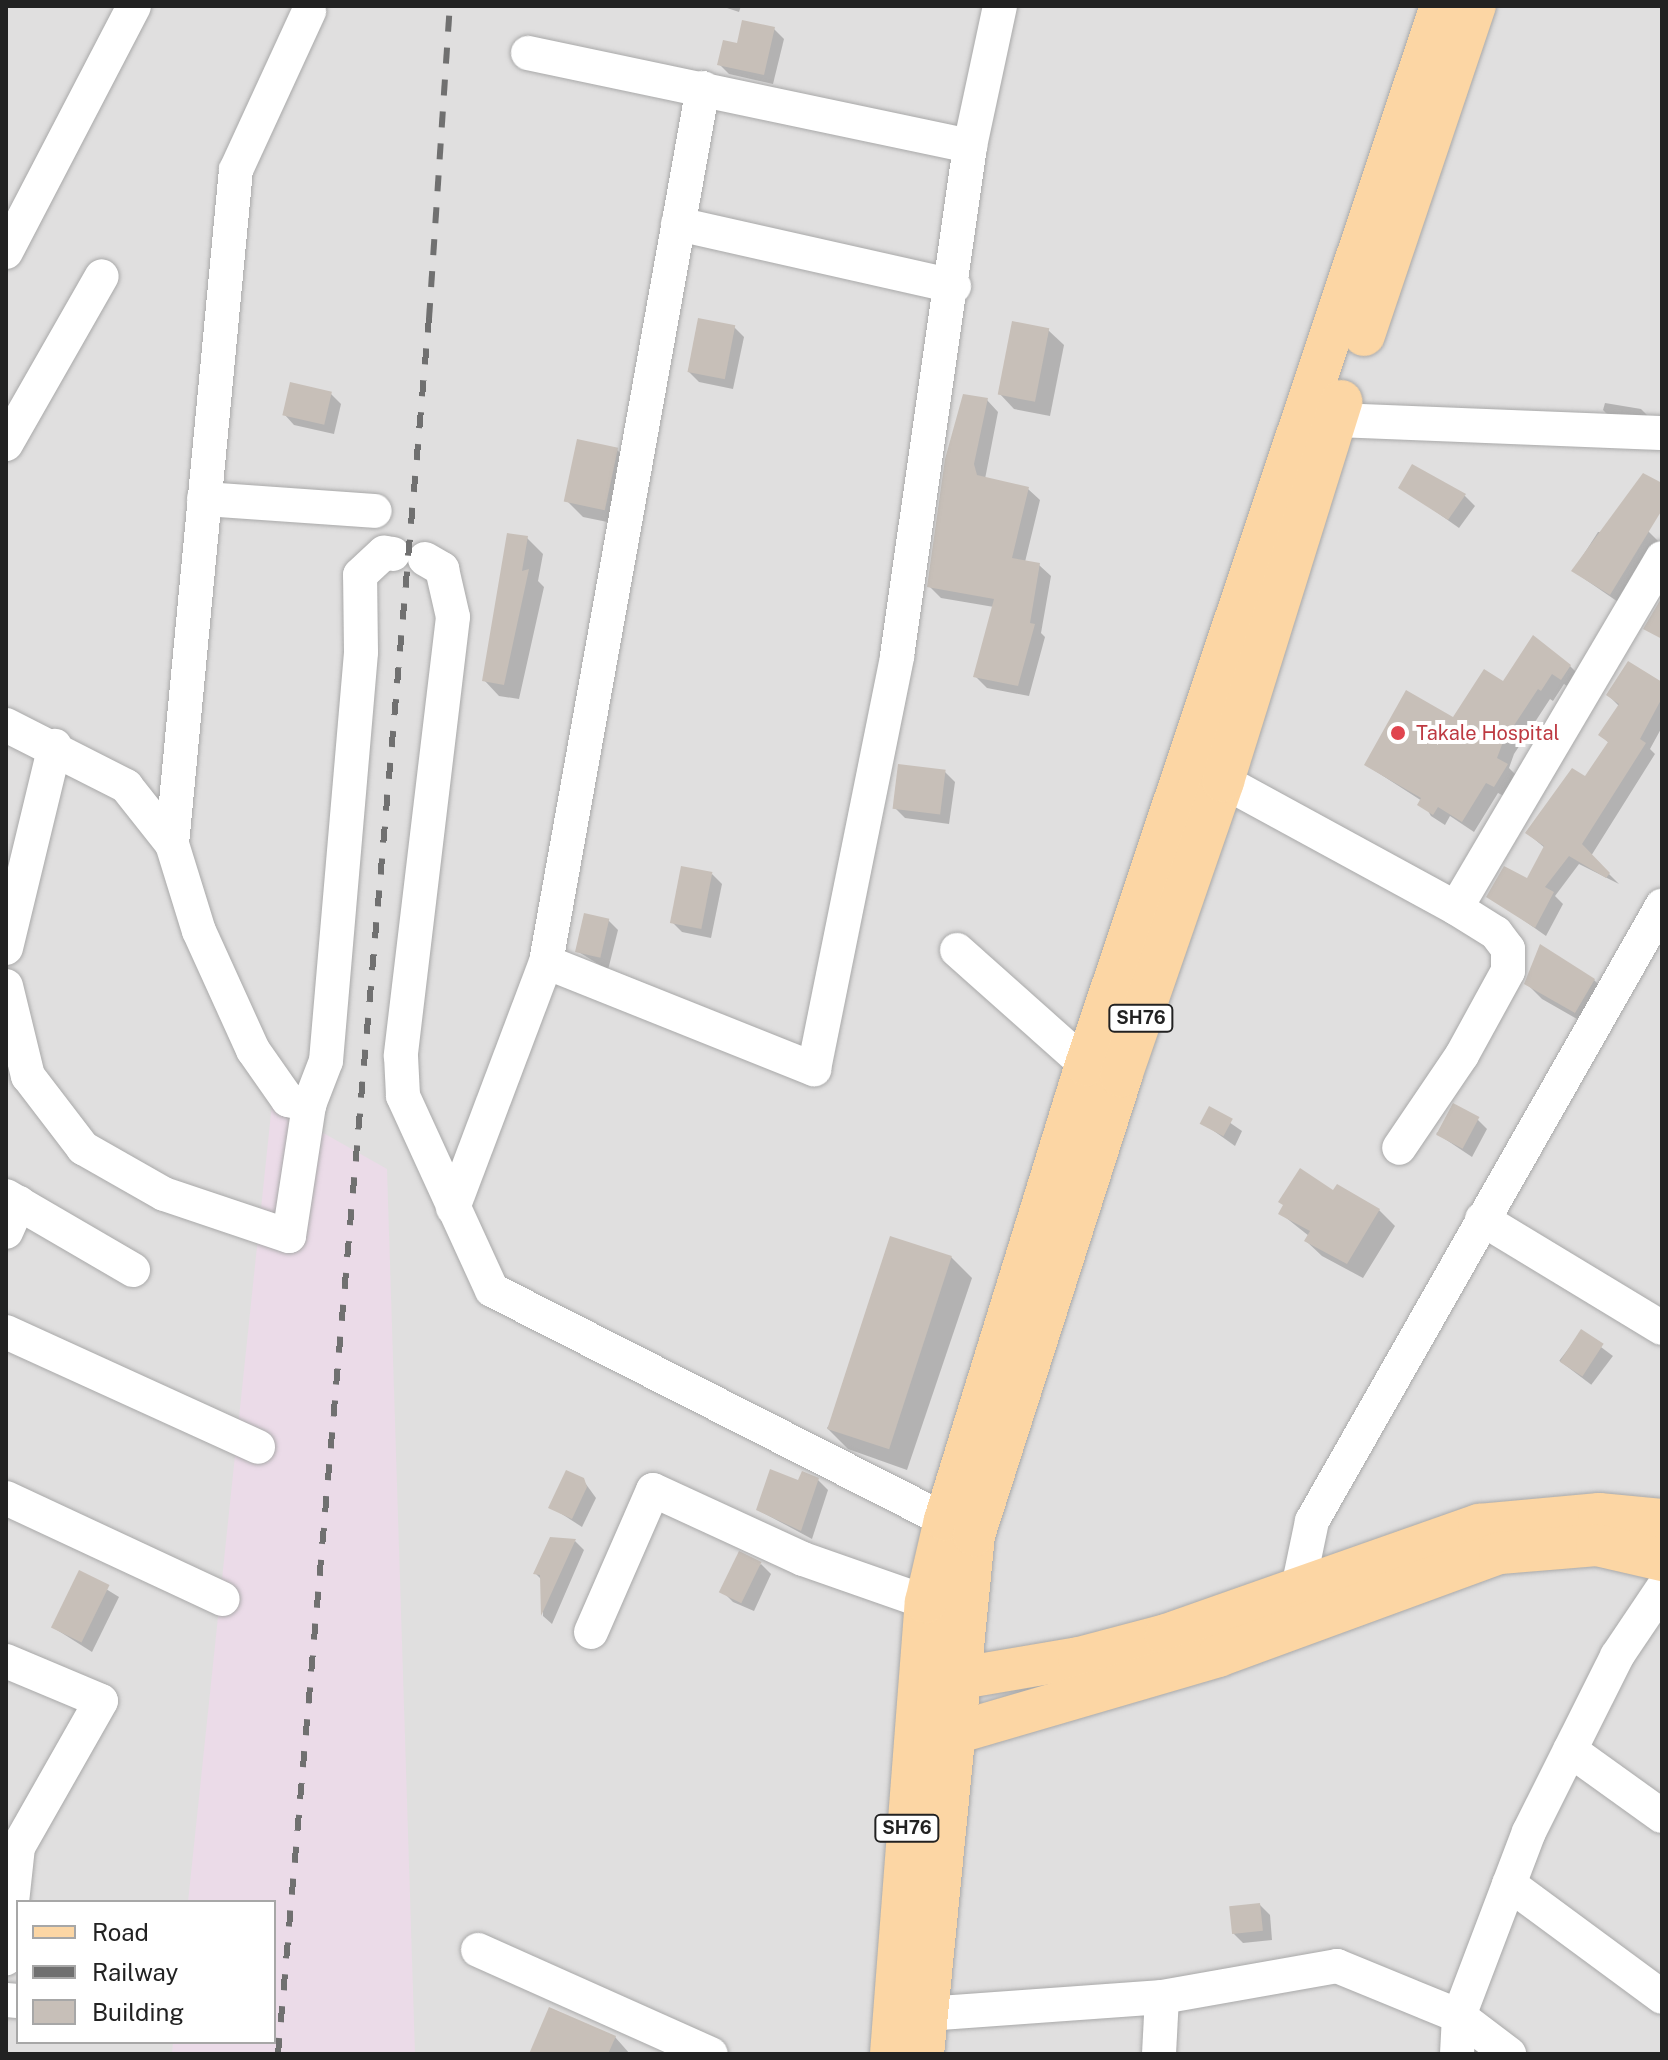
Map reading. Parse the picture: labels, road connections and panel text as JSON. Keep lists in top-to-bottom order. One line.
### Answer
{"streets":{"main road":["SH76"]},"places":["Takale Hospital"],"legend":["Road","Railway","Building"]}
